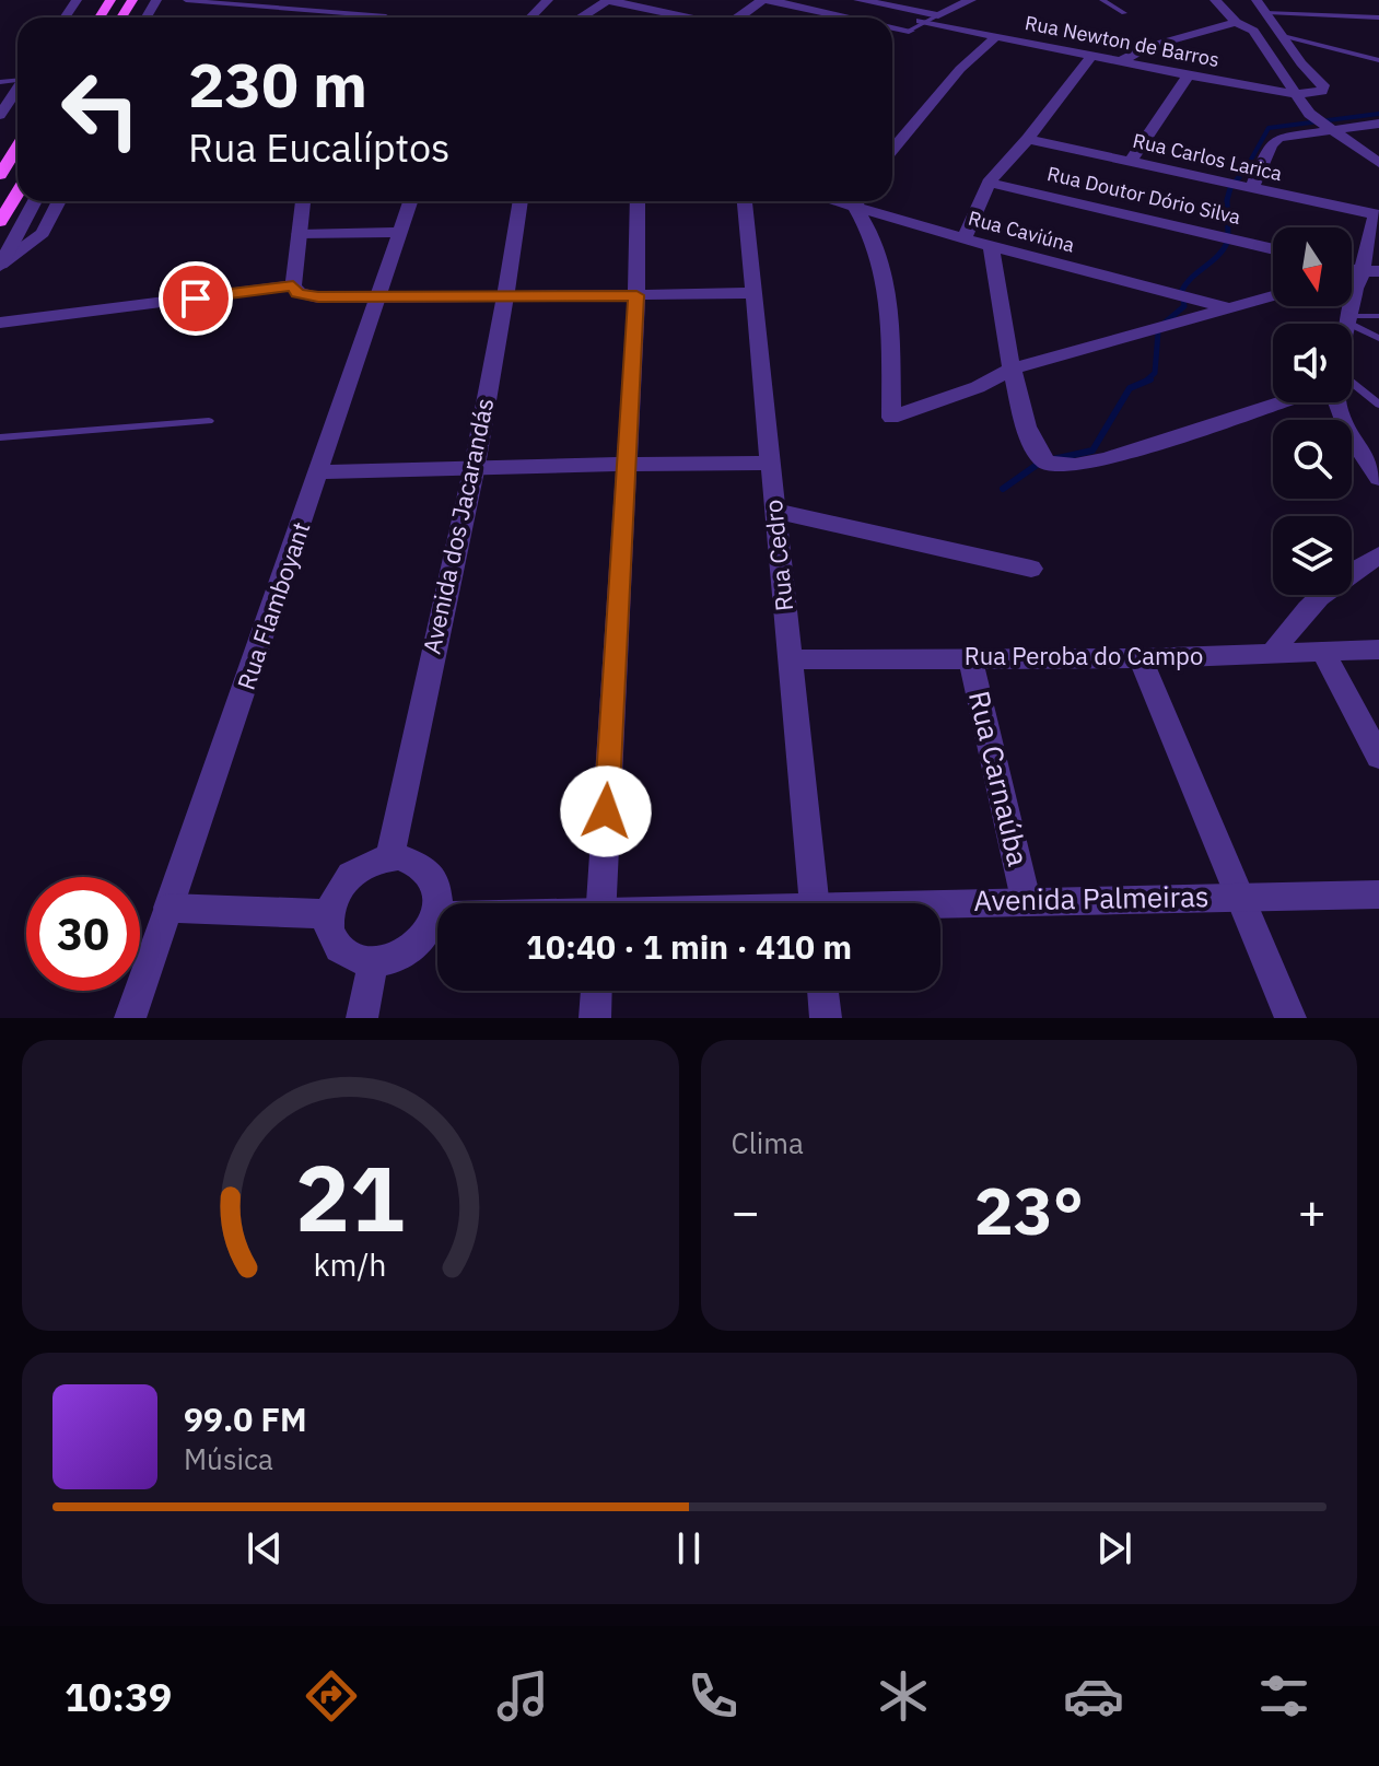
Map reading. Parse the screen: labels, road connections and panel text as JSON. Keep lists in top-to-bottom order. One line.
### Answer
{"streets":{"street":["Rua Newton de Barros","Rua Carlos Larica","Rua Doutor Dório Silva","Rua Caviúna","Avenida dos Jacarandás","Rua Cedro","Rua Flamboyant","Rua Peroba do Campo","Rua Carnaúba","Avenida Palmeiras"]},"crossings":[["Rua Cedro","Rua Peroba do Campo"],["Rua Peroba do Campo","Rua Carnaúba"],["Rua Carnaúba","Avenida Palmeiras"]],"north":"bottom","page":{"turn":["230 m","Rua Eucalíptos"],"limit":"30","trip":"10:40 · 1 min · 410 m","tile":"Clima","heat":["−","23°","+"],"song":["99.0 FM","Música"],"tabs":"10:39","gauge":["21","km/h"]}}
